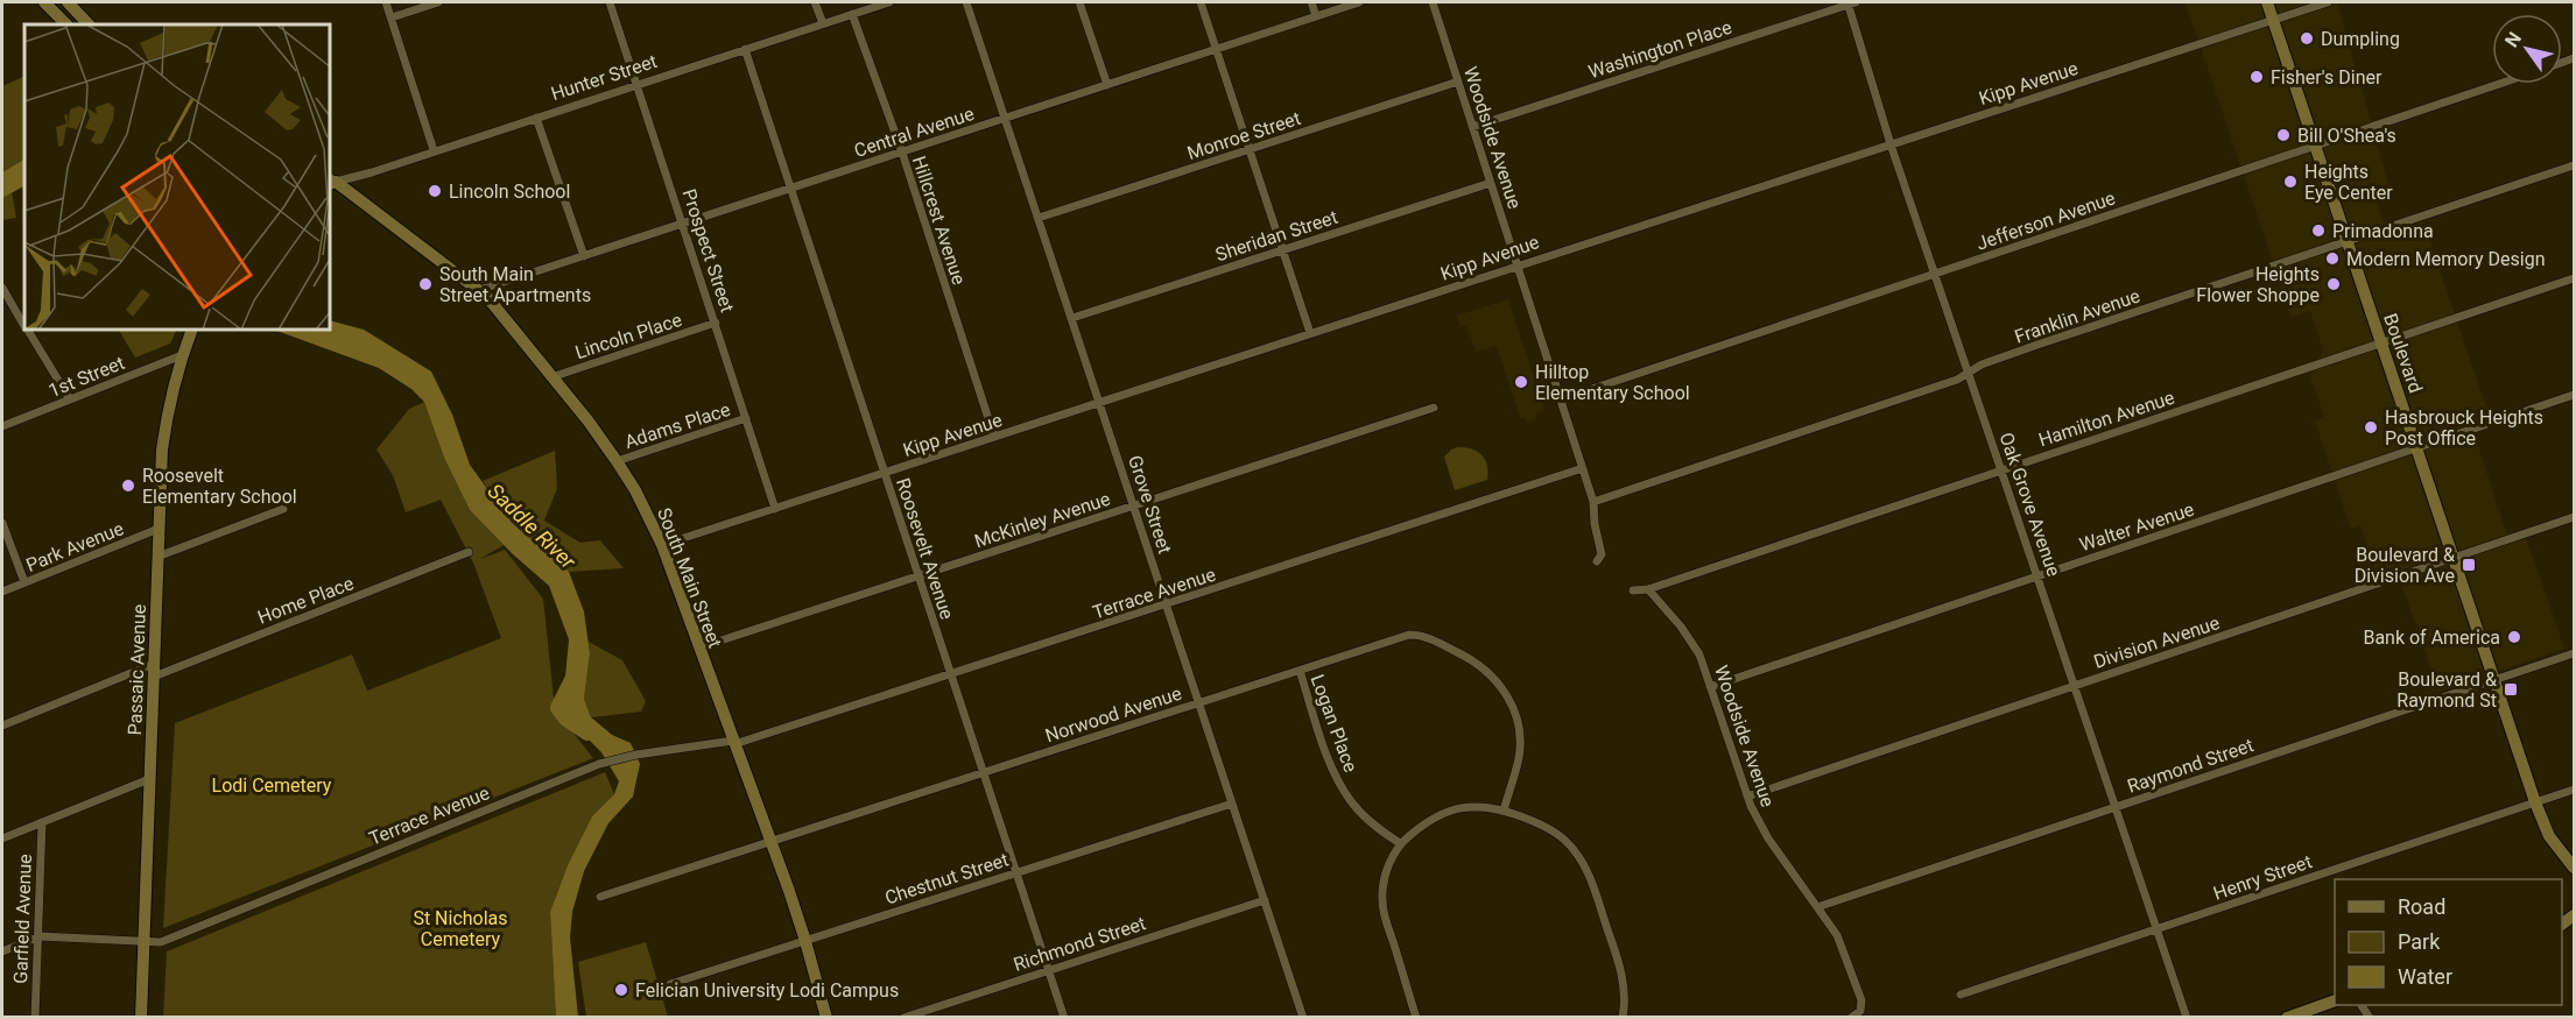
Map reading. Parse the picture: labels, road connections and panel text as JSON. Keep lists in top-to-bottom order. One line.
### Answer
{"streets":{"street":["Washington Place","Hunter Street","Kipp Avenue","Central Avenue","Monroe Street","Woodside Avenue","Hillcrest Avenue","Jefferson Avenue","Sheridan Street","Prospect Street","Franklin Avenue","Lincoln Place","Boulevard","1st Street","Hamilton Avenue","Adams Place","Grove Street","Oak Grove Avenue","McKinley Avenue","Walter Avenue","Park Avenue","Roosevelt Avenue","South Main Street","Terrace Avenue","Home Place","Division Avenue","Passaic Avenue","Norwood Avenue","Logan Place","Raymond Street","Henry Street","Chestnut Street","Garfield Avenue","Richmond Street"]},"crossings":[["Washington Place","Woodside Avenue"],["Washington Place","Oak Grove Avenue"],["Hunter Street","Hillcrest Avenue"],["Hunter Street","Prospect Street"],["Hunter Street","Roosevelt Avenue"],["Hunter Street","South Main Street"],["Kipp Avenue","Woodside Avenue"],["Kipp Avenue","Hillcrest Avenue"],["Kipp Avenue","Prospect Street"],["Kipp Avenue","Boulevard"],["Kipp Avenue","Grove Street"],["Kipp Avenue","Oak Grove Avenue"],["Kipp Avenue","Roosevelt Avenue"],["Kipp Avenue","South Main Street"],["Central Avenue","Hillcrest Avenue"],["Central Avenue","Prospect Street"],["Central Avenue","Grove Street"],["Central Avenue","Roosevelt Avenue"],["Central Avenue","South Main Street"],["Monroe Street","Woodside Avenue"],["Monroe Street","Grove Street"],["Woodside Avenue","Jefferson Avenue"],["Woodside Avenue","Sheridan Street"],["Woodside Avenue","Franklin Avenue"],["Woodside Avenue","Hamilton Avenue"],["Woodside Avenue","Walter Avenue"],["Woodside Avenue","Terrace Avenue"],["Woodside Avenue","Division Avenue"],["Woodside Avenue","Raymond Street"],["Jefferson Avenue","Boulevard"],["Jefferson Avenue","Oak Grove Avenue"],["Sheridan Street","Grove Street"],["Prospect Street","Lincoln Place"],["Prospect Street","Adams Place"],["Franklin Avenue","Boulevard"],["Franklin Avenue","Oak Grove Avenue"],["Lincoln Place","South Main Street"],["Boulevard","Hamilton Avenue"],["Boulevard","Walter Avenue"],["Boulevard","Division Avenue"],["Boulevard","Raymond Street"],["Boulevard","Henry Street"],["1st Street","Passaic Avenue"],["Hamilton Avenue","Oak Grove Avenue"],["Adams Place","South Main Street"],["Grove Street","McKinley Avenue"],["Grove Street","Terrace Avenue"],["Grove Street","Norwood Avenue"],["Grove Street","Chestnut Street"],["Grove Street","Richmond Street"],["Oak Grove Avenue","Walter Avenue"],["Oak Grove Avenue","Division Avenue"],["Oak Grove Avenue","Raymond Street"],["Oak Grove Avenue","Henry Street"],["McKinley Avenue","Roosevelt Avenue"],["McKinley Avenue","South Main Street"],["Park Avenue","Passaic Avenue"],["Roosevelt Avenue","Terrace Avenue"],["Roosevelt Avenue","Norwood Avenue"],["Roosevelt Avenue","Chestnut Street"],["Roosevelt Avenue","Richmond Street"],["South Main Street","Terrace Avenue"],["South Main Street","Norwood Avenue"],["South Main Street","Chestnut Street"],["Terrace Avenue","Passaic Avenue"],["Terrace Avenue","Garfield Avenue"],["Home Place","Passaic Avenue"],["Norwood Avenue","Logan Place"]],"water":["Saddle River"],"parks":["Lodi Cemetery","St Nicholas Cemetery"],"places":{"other":["Dumpling","Fisher's Diner","Bill O'Shea's","Heights Eye Center","Lincoln School","Primadonna","Modern Memory Design","South Main Street Apartments","Heights Flower Shoppe","Hilltop Elementary School","Hasbrouck Heights Post Office","Roosevelt Elementary School","Bank of America","Felician University Lodi Campus"],"transit":["Boulevard & Division Ave","Boulevard & Raymond St"]},"legend":["Road","Park","Water"],"north":"top left"}
